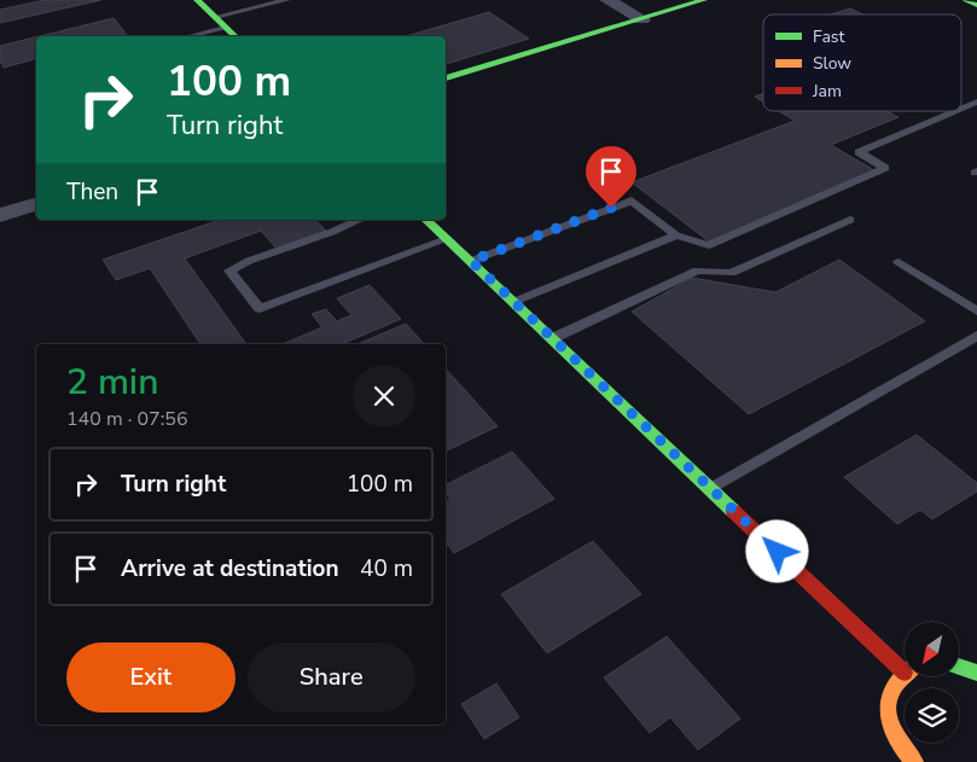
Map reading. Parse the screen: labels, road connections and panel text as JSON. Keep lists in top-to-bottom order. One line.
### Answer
{"legend":["Fast","Slow","Jam"],"north":"bottom left","page":{"turn":["100 m","Turn right"],"then":"Then","heading":["2 min","140 m · 07:56"],"list":[{"name":"Turn right","value":"100 m"},{"name":"Arrive at destination","value":"40 m"}],"buttons":["Exit","Share"]}}
